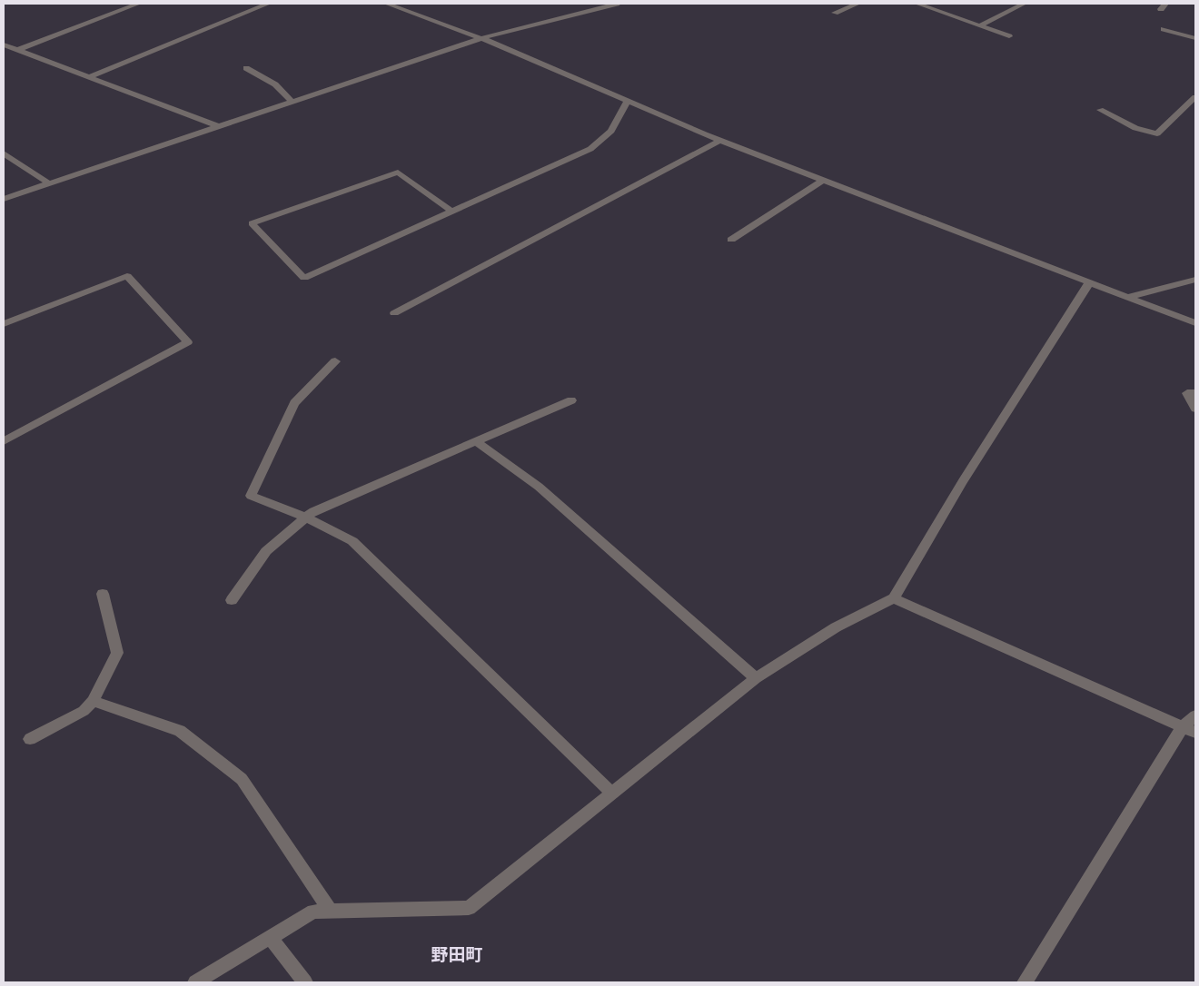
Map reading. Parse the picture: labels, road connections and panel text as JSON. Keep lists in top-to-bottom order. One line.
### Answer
{"districts":["野田町"]}
